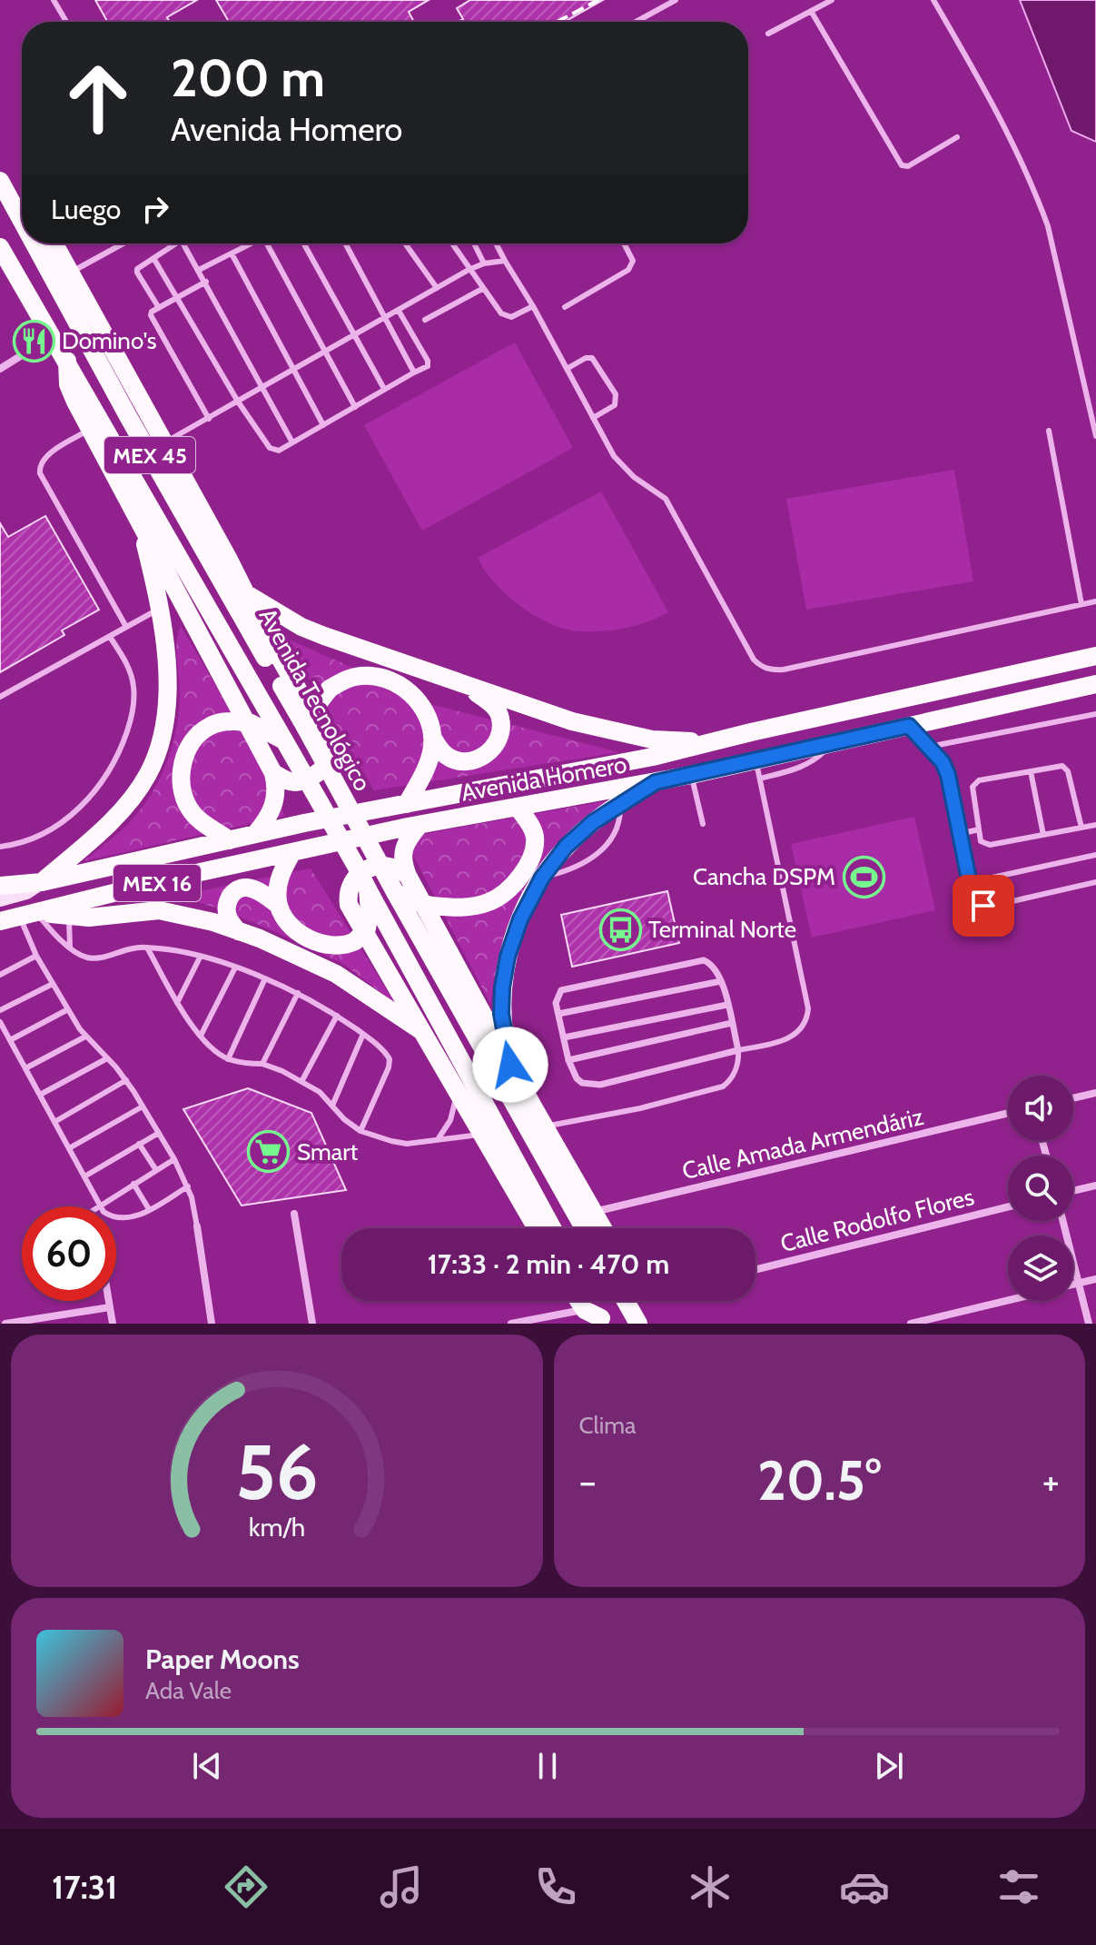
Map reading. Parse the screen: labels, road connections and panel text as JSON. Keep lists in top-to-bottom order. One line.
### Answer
{"streets":{"main road":["MEX 45","Avenida Tecnológico","Avenida Homero","MEX 16"],"street":["Calle Amada Armendáriz","Calle Rodolfo Flores"]},"places":{"restaurant":["Domino's"],"sports":["Cancha DSPM"],"bus stop":["Terminal Norte"],"supermarket":["Smart"]},"page":{"turn":["200 m","Avenida Homero"],"then":"Luego","limit":"60","trip":"17:33 · 2 min · 470 m","tile":"Clima","heat":["−","20.5°","+"],"song":["Paper Moons","Ada Vale"],"tabs":"17:31","gauge":["56","km/h"]}}
